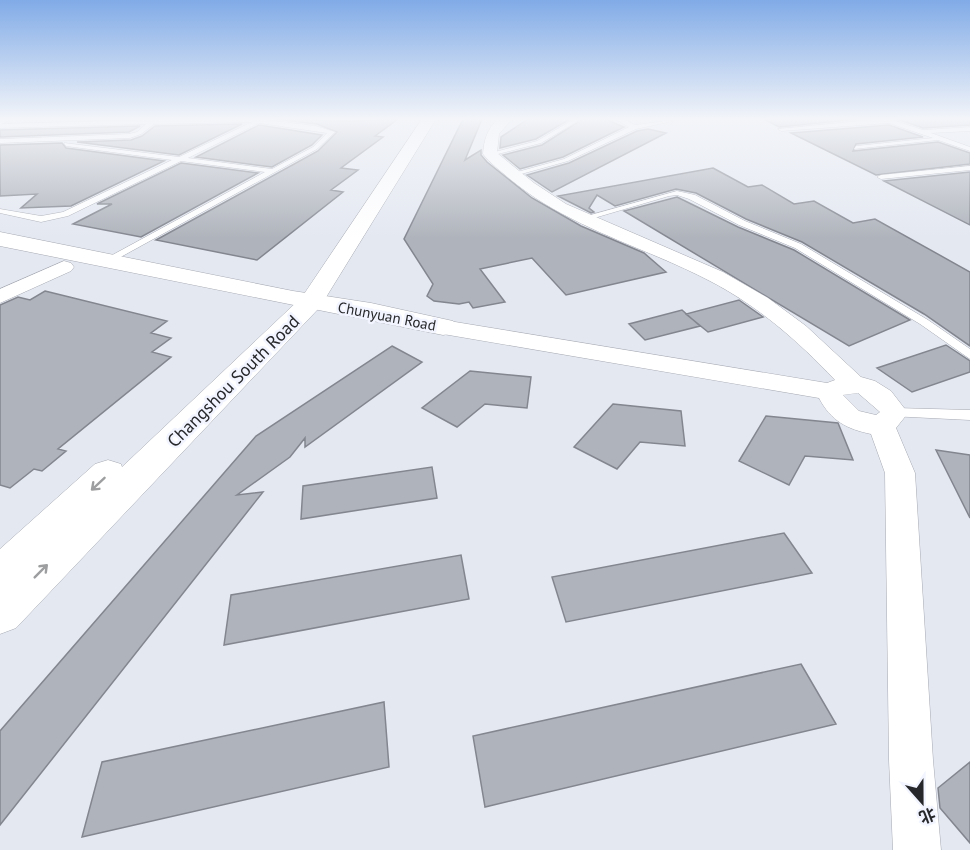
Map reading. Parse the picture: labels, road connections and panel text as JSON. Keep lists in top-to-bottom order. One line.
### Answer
{"streets":{"main road":["Chunyuan Road","Changshou South Road"]},"crossings":[["Chunyuan Road","Changshou South Road"]],"north":"bottom"}
